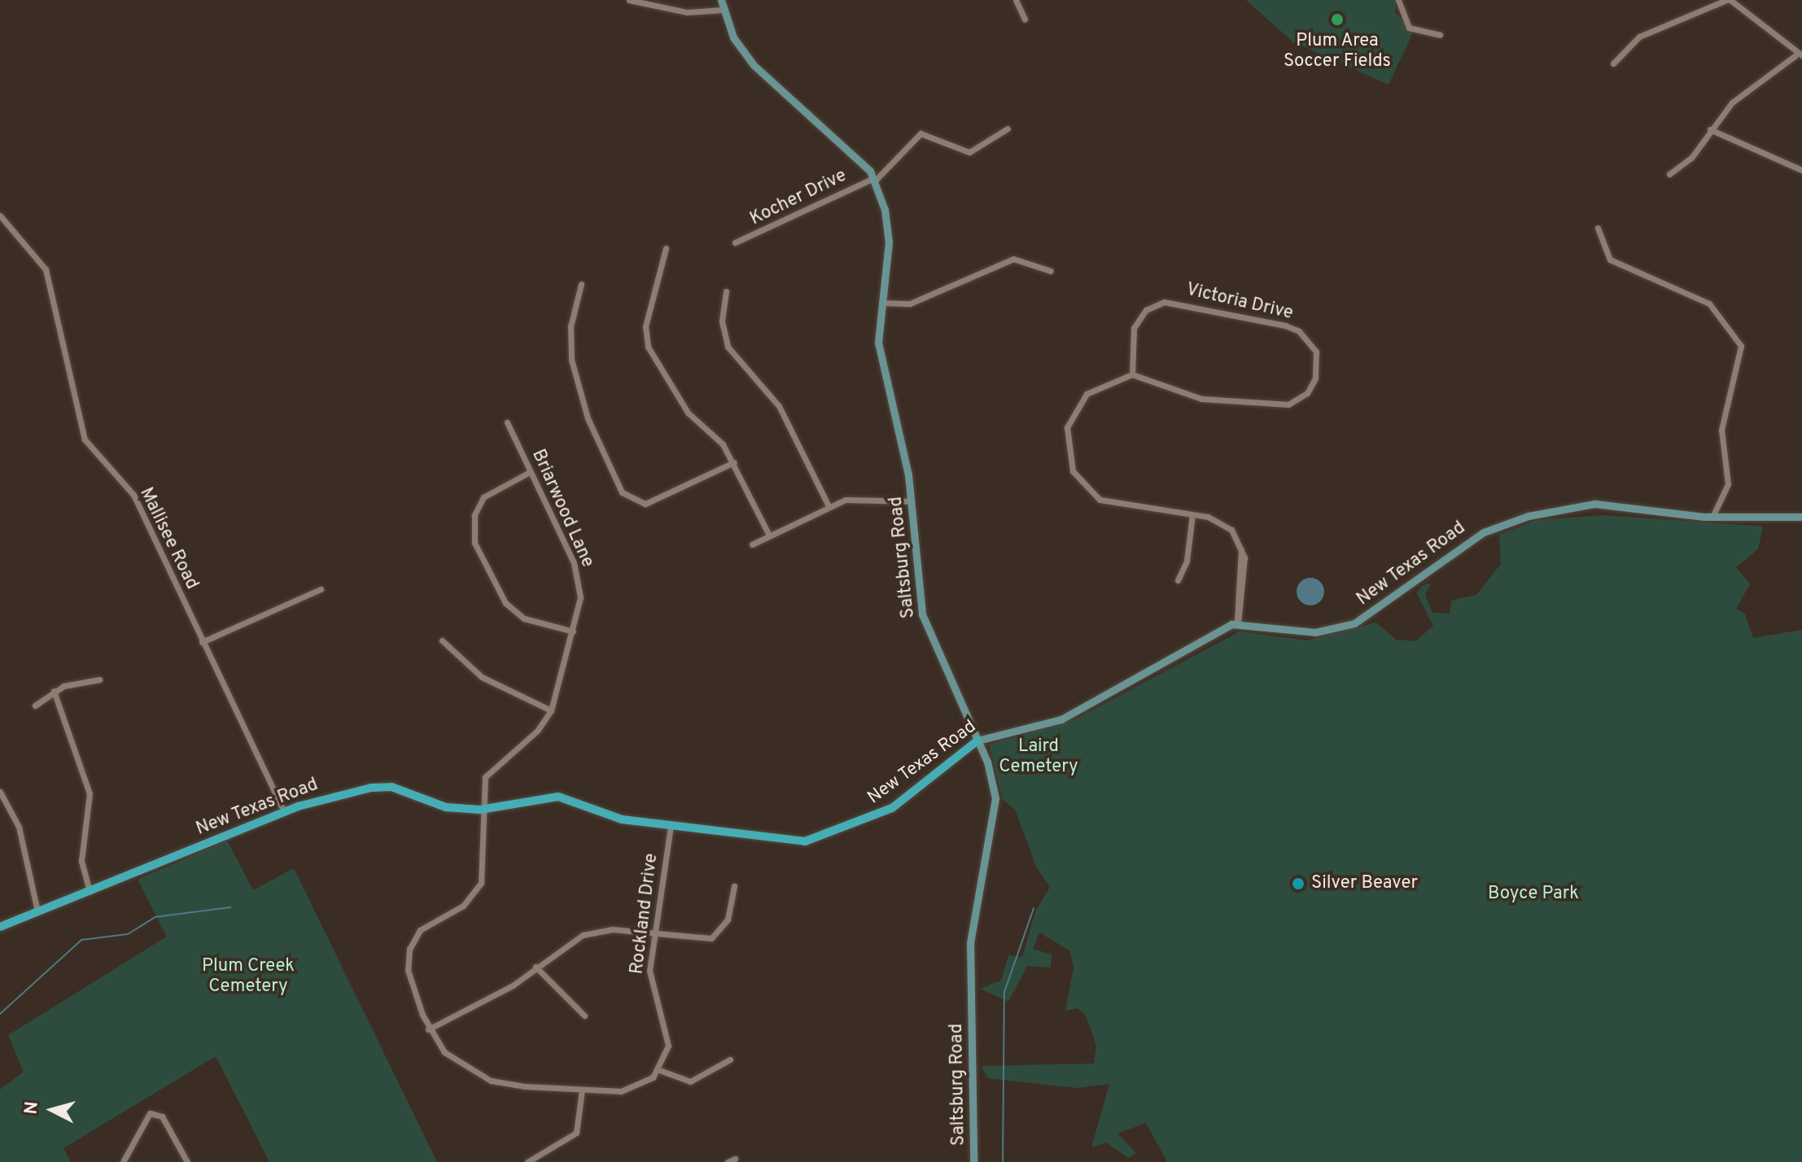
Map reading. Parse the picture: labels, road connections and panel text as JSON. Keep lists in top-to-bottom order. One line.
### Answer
{"streets":{"main road":["Saltsburg Road","New Texas Road"],"street":["Kocher Drive","Victoria Drive","Briarwood Lane","Mallisee Road","Rockland Drive"]},"crossings":[["Kocher Drive","Saltsburg Road"],["Briarwood Lane","New Texas Road"],["Mallisee Road","New Texas Road"],["Saltsburg Road","New Texas Road"],["New Texas Road","Rockland Drive"]],"parks":["Laird Cemetery","Boyce Park","Plum Creek Cemetery"],"places":["Plum Area Soccer Fields","Silver Beaver"],"north":"left"}
